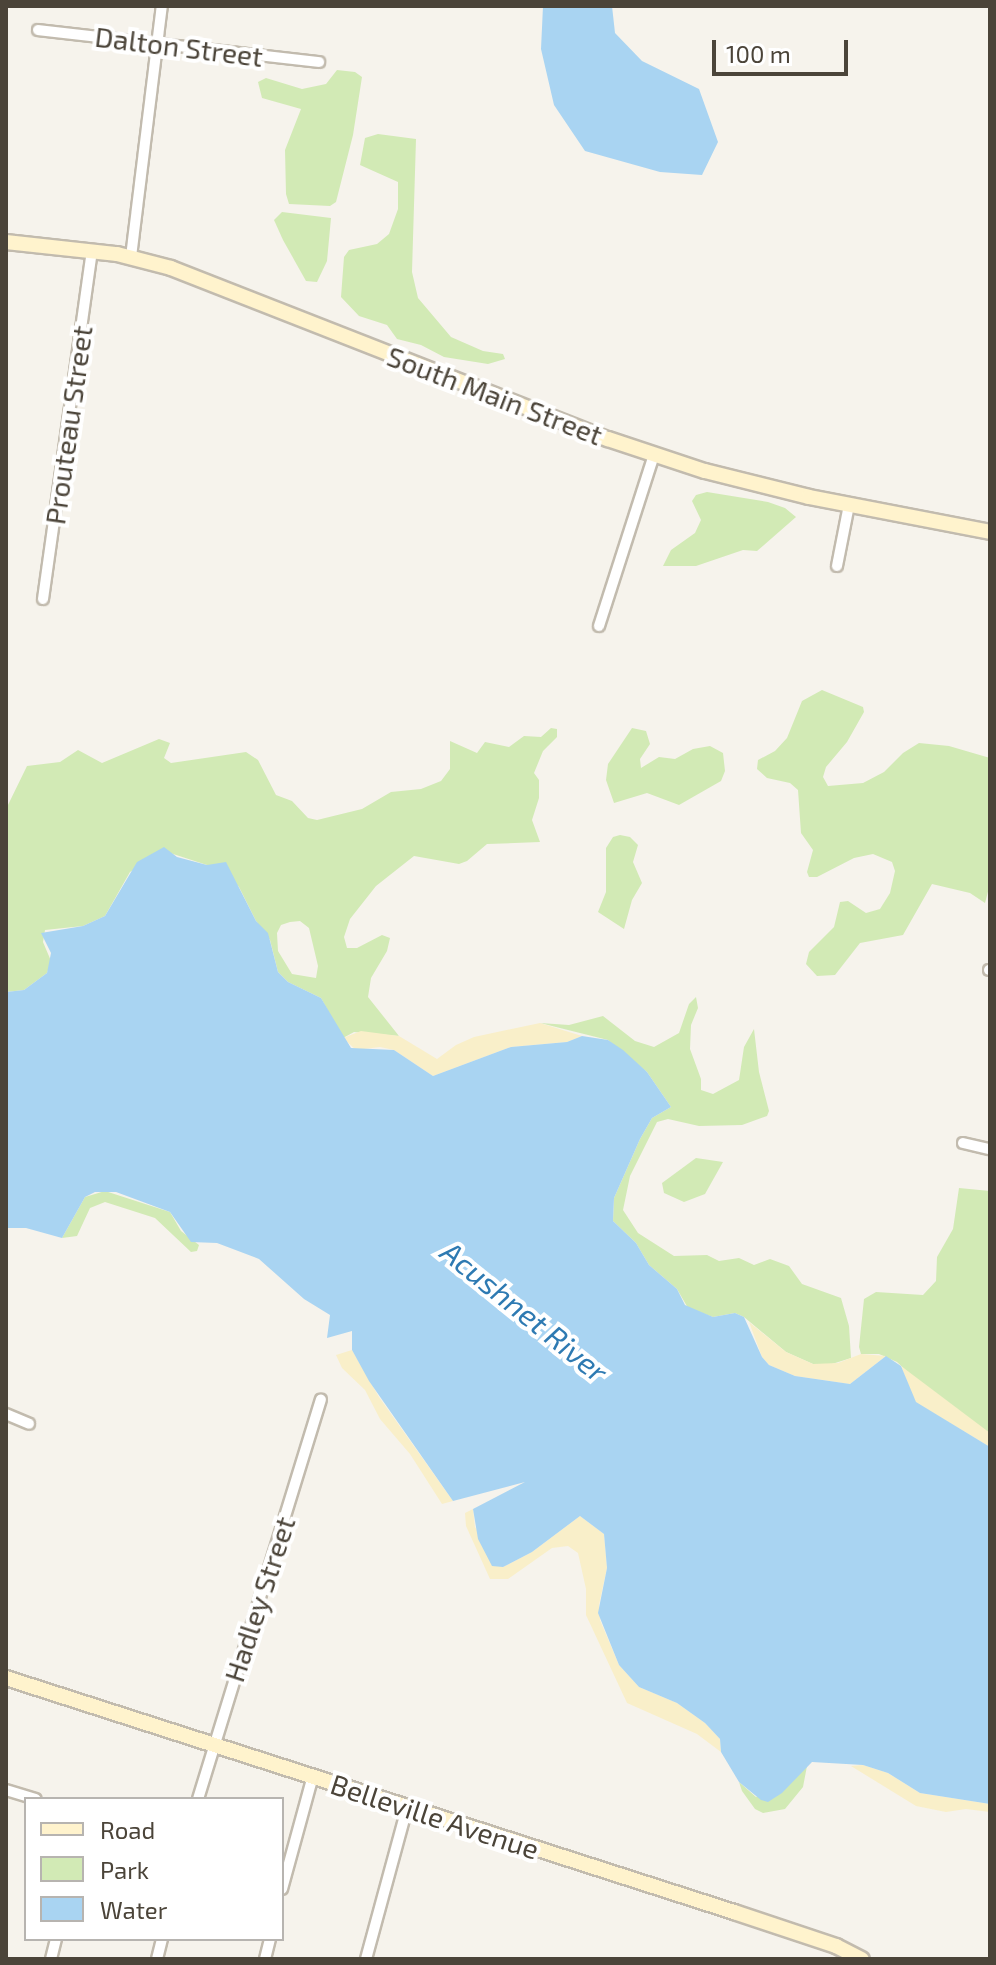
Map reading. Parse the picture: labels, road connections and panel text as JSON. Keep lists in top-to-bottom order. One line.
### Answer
{"streets":{"main road":["South Main Street","Belleville Avenue"],"street":["Dalton Street","Prouteau Street","Hadley Street"]},"crossings":[["South Main Street","Prouteau Street"],["Hadley Street","Belleville Avenue"]],"water":["Acushnet River"],"legend":["Road","Park","Water"],"scale_bar":"100 m"}
